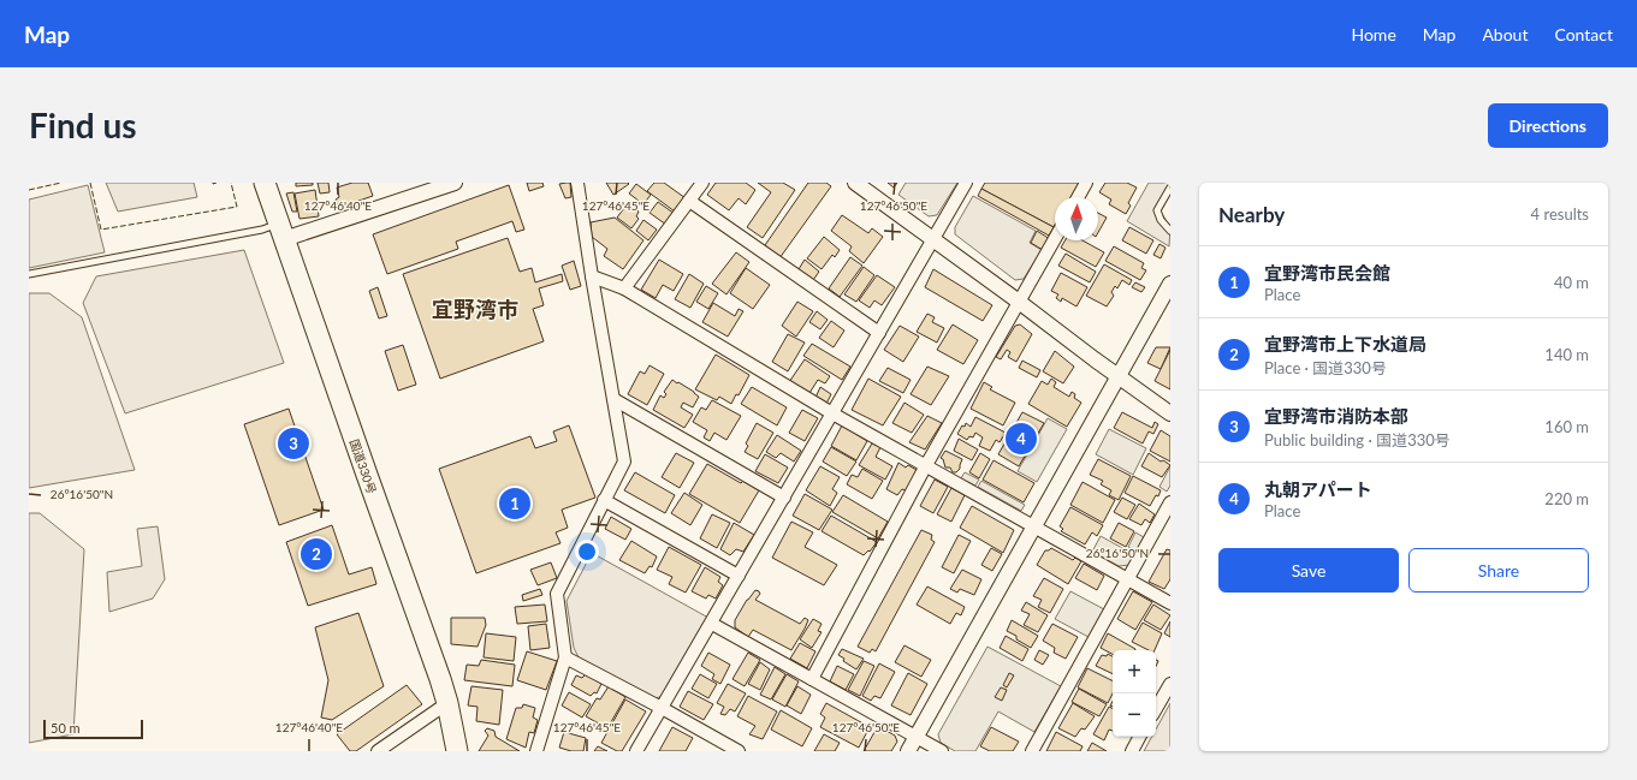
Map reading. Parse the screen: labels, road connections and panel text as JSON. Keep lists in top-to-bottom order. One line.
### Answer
{"streets":{"highway":["国道330号"]},"districts":["宜野湾市"],"scale_bar":"50 m","north":"top","page":{"header":"Map","nav":["Home","Map","About","Contact"],"buttons":["Directions",["Save","Share"]],"title":"Find us","heading":["Nearby","4 results"],"list":[{"mark":"1","name":"宜野湾市民会館","note":"Place","value":"40 m"},{"mark":"2","name":"宜野湾市上下水道局","note":"Place · 国道330号","value":"140 m"},{"mark":"3","name":"宜野湾市消防本部","note":"Public building · 国道330号","value":"160 m"},{"mark":"4","name":"丸朝アパート","note":"Place","value":"220 m"}],"pins":["4","3","1","2"],"map_buttons":["+","−"],"scale":"50 m"},"coordinates":["127°46'40\"E","127°46'45\"E","127°46'50\"E","26°16'50\"N"]}
